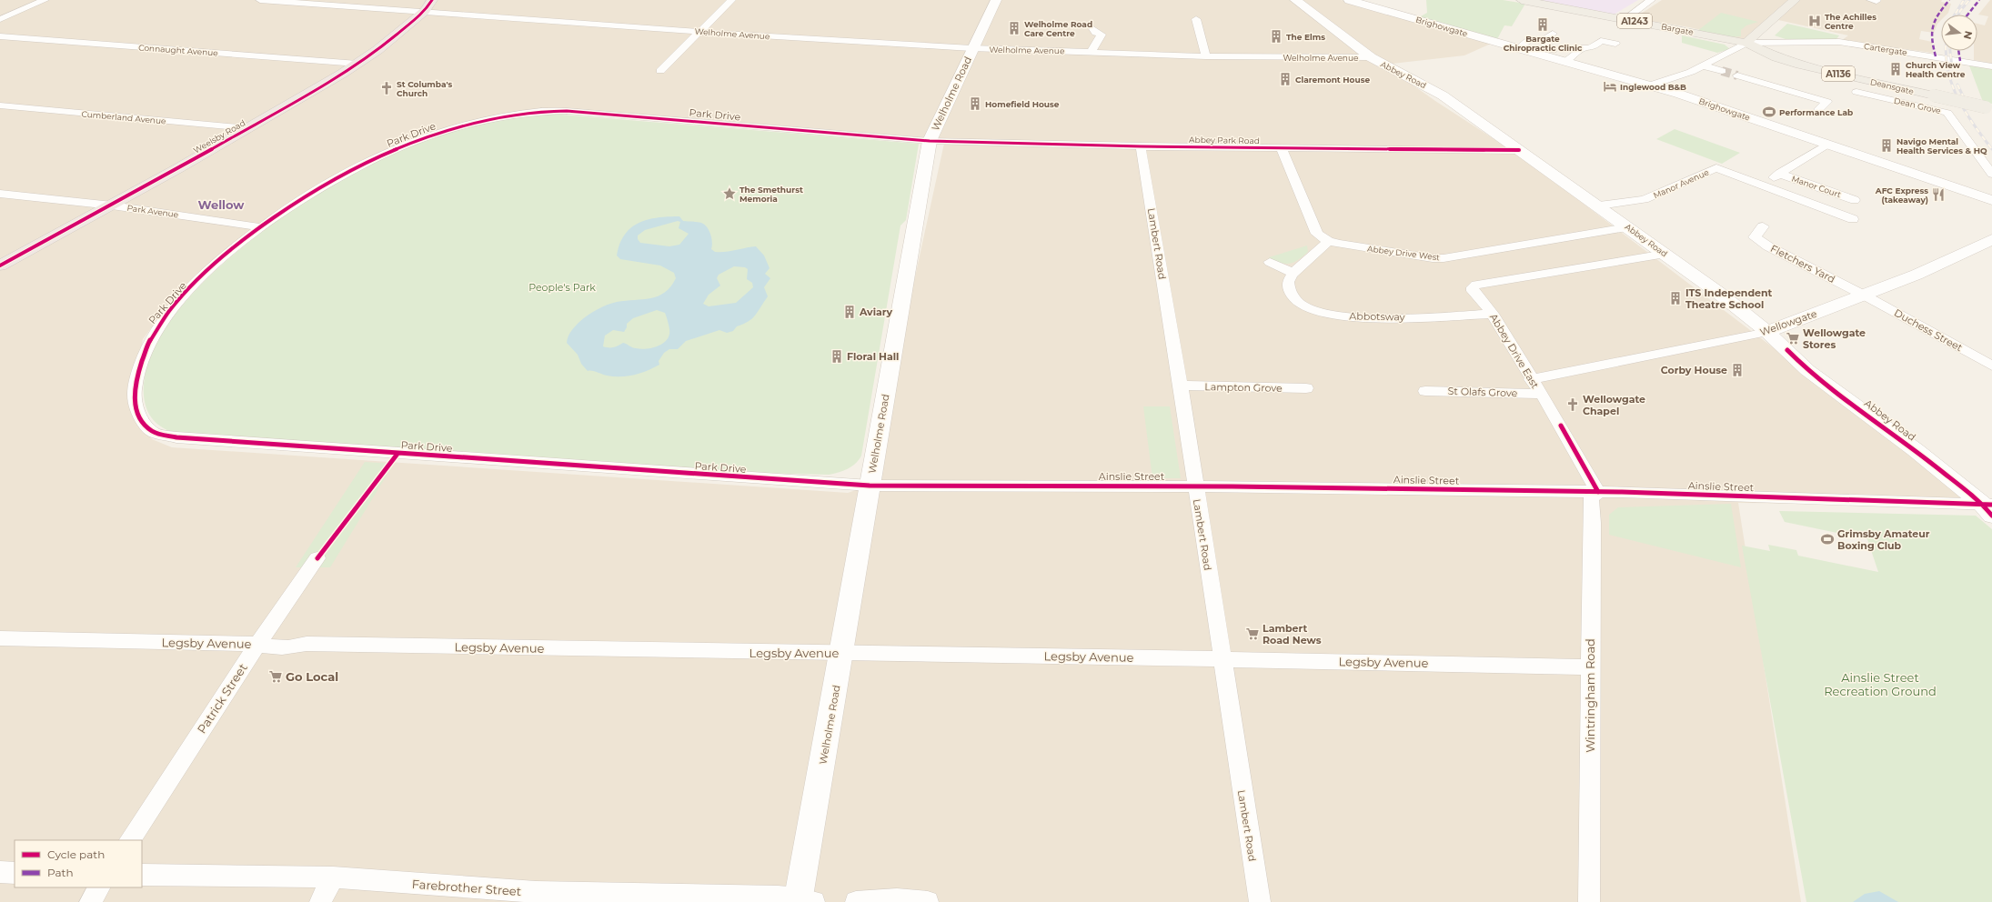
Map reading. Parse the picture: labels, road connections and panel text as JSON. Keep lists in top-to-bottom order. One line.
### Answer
{"streets":{"highway":["Weelsby Road"],"main road":["A1243","Bargate","A1136","Deansgate"],"street":["Brighowgate","Welholme Avenue","Cartergate","Connaught Avenue","Abbey Road","Welholme Road","Dean Grove","Park Drive","Cumberland Avenue","Abbey Park Road","Manor Avenue","Manor Court","Park Avenue","Lambert Road","Abbey Drive West","Fletchers Yard","Abbotsway","Wellowgate","Duchess Street","Abbey Drive East","Lampton Grove","St Olafs Grove","Ainslie Street","Legsby Avenue","Wintringham Road","Patrick Street","Farebrother Street"]},"crossings":[["Bargate","Cartergate"],["Bargate","Deansgate"],["Welholme Avenue","Abbey Road"],["Welholme Avenue","Welholme Road"],["Welholme Avenue","Weelsby Road"],["Cartergate","Deansgate"],["Connaught Avenue","Weelsby Road"],["Abbey Road","Abbey Park Road"],["Abbey Road","Manor Avenue"],["Abbey Road","Abbey Drive West"],["Abbey Road","Wellowgate"],["Abbey Road","Abbey Drive East"],["Abbey Road","Ainslie Street"],["Welholme Road","Park Drive"],["Welholme Road","Abbey Park Road"],["Welholme Road","Ainslie Street"],["Welholme Road","Legsby Avenue"],["Welholme Road","Farebrother Street"],["Park Drive","Abbey Park Road"],["Park Drive","Park Avenue"],["Park Drive","Ainslie Street"],["Cumberland Avenue","Weelsby Road"],["Weelsby Road","Park Avenue"],["Abbey Park Road","Lambert Road"],["Lambert Road","Lampton Grove"],["Lambert Road","Ainslie Street"],["Lambert Road","Legsby Avenue"],["Fletchers Yard","Wellowgate"],["Fletchers Yard","Duchess Street"],["Abbotsway","Abbey Drive East"],["Wellowgate","Duchess Street"],["Wellowgate","Abbey Drive East"],["Abbey Drive East","St Olafs Grove"],["Abbey Drive East","Ainslie Street"],["Abbey Drive East","Wintringham Road"],["Ainslie Street","Wintringham Road"],["Legsby Avenue","Wintringham Road"],["Legsby Avenue","Patrick Street"]],"districts":["Wellow"],"parks":["People's Park","Ainslie Street Recreation Ground"],"places":{"hospital":["The Achilles Centre"],"building":["Bargate Chiropractic Clinic","Welholme Road Care Centre","The Elms","Church View Health Centre","Claremont House","Homefield House","Navigo Mental Health Services & HQ","ITS Independent Theatre School","Aviary","Floral Hall","Corby House"],"hotel":["Inglewood B&B"],"church":["St Columba's Church","Wellowgate Chapel"],"sports":["Performance Lab","Grimsby Amateur Boxing Club"],"place":["The Smethurst Memoria"],"restaurant":["AFC Express (takeaway)"],"supermarket":["Wellowgate Stores","Lambert Road News","Go Local"]},"legend":["Cycle path","Path"],"north":"right"}
